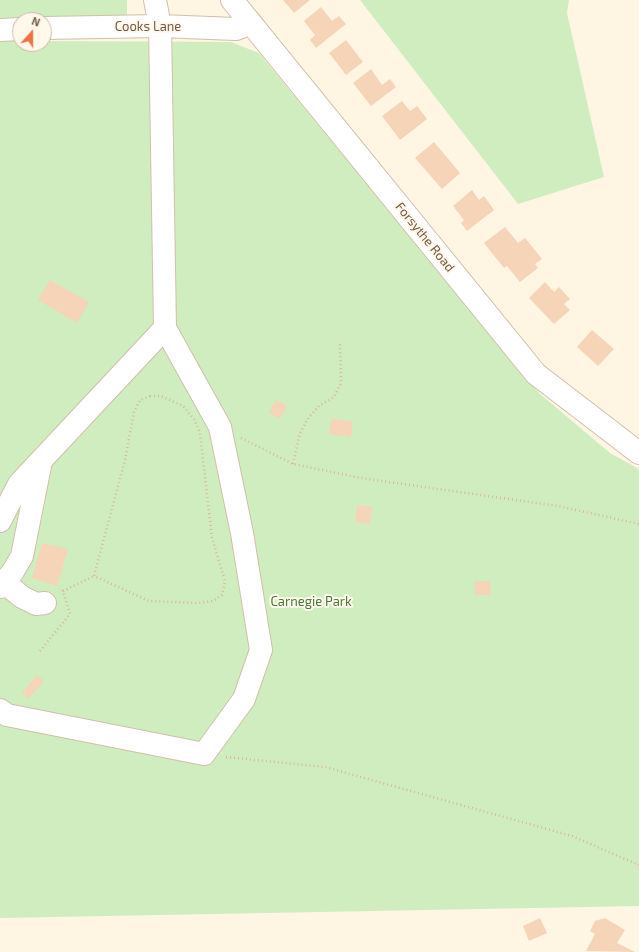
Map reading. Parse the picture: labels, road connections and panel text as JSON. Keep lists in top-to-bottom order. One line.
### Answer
{"streets":{"street":["Cooks Lane","Forsythe Road"]},"crossings":[["Cooks Lane","Forsythe Road"]],"parks":["Carnegie Park"],"north":"top"}
